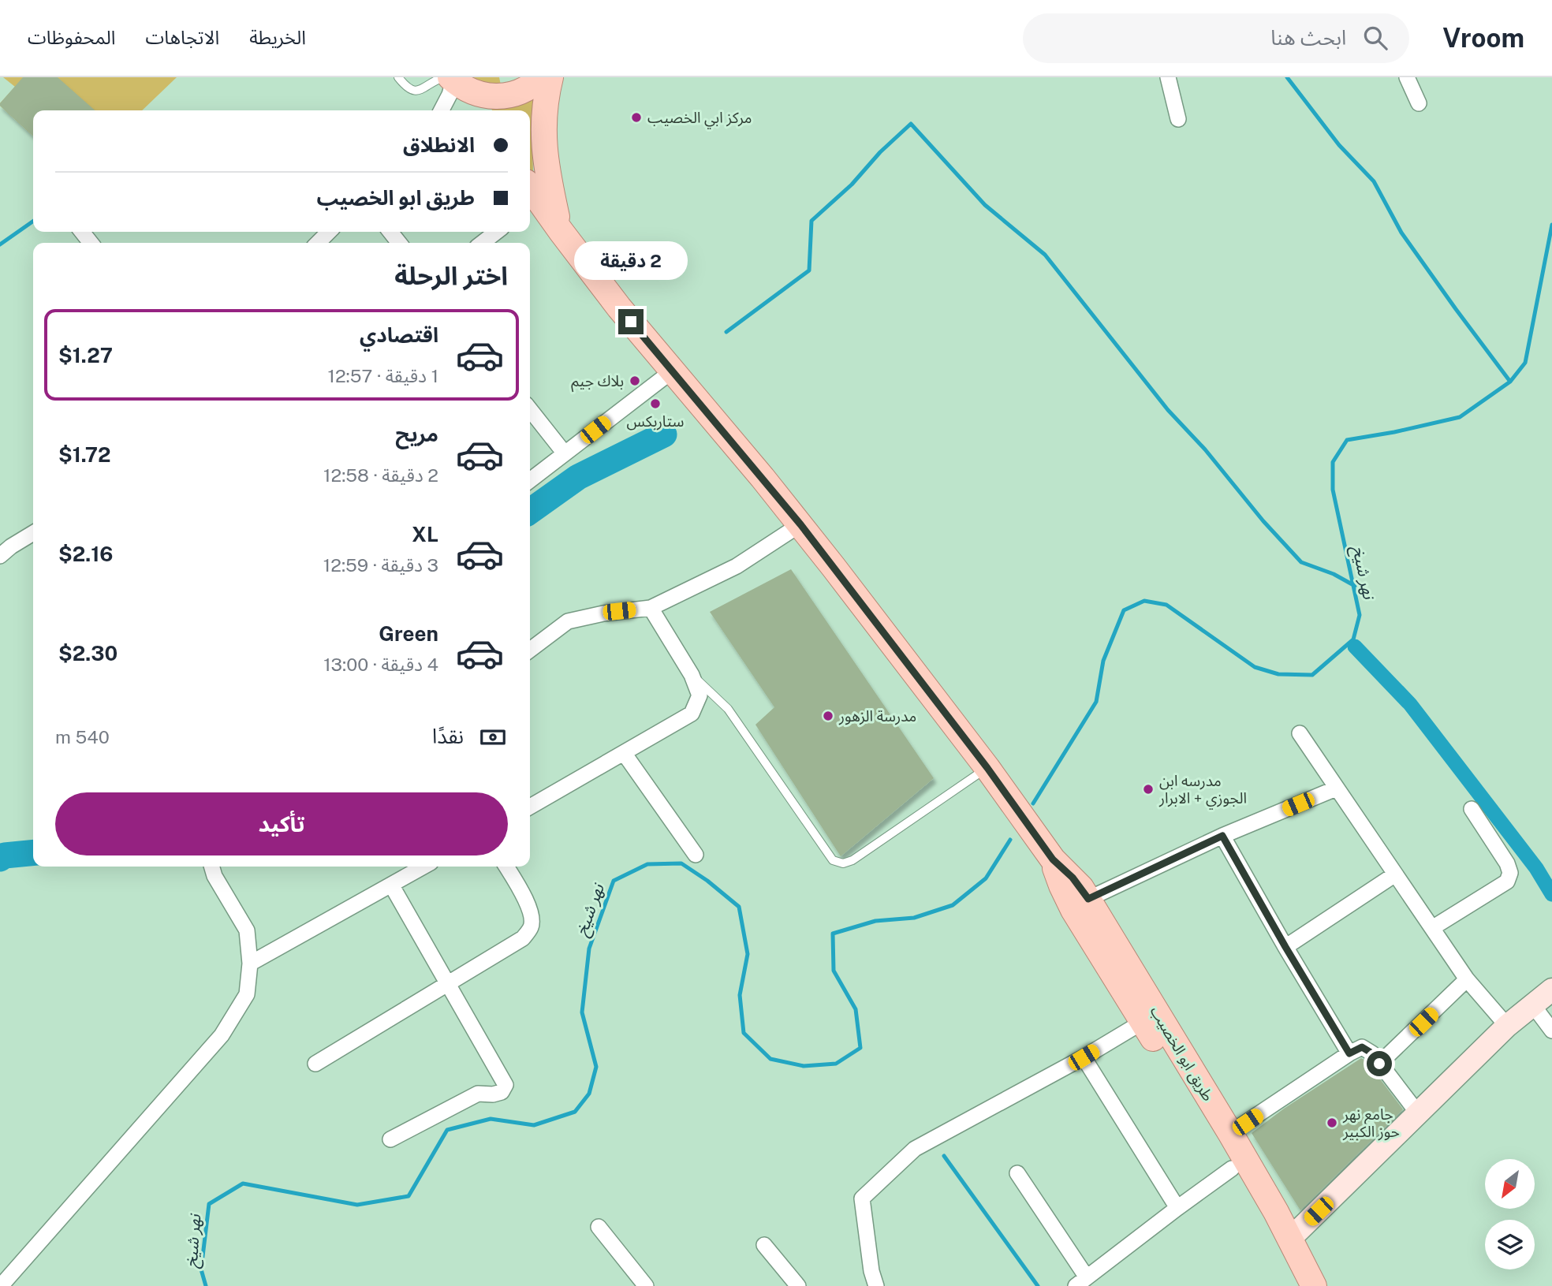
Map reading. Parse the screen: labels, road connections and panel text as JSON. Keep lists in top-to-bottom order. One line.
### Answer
{"streets":{"main road":["طريق ابو الخصيب"]},"water":["نهر شيخ"],"places":["مركز ابي الخصيب","بلاك جيم","ستاربكس","مدرسة الزهور","مدرسه ابن الجوزي + الابرار","جامع نهر حوز الكبير"],"north":"bottom left","page":{"header":"Vroom","search":"ابحث هنا","nav":["الخريطة","الاتجاهات","المحفوظات"],"banner":["الانطلاق","طريق ابو الخصيب"],"bubble":"2 دقيقة","heading":"اختر الرحلة","list":[{"name":"اقتصادي","note":"1 دقيقة · 12:57","value":"$1.27"},{"name":"مريح","note":"2 دقيقة · 12:58","value":"$1.72"},{"name":"XL","note":"3 دقيقة · 12:59","value":"$2.16"},{"name":"Green","note":"4 دقيقة · 13:00","value":"$2.30"}],"pay":["نقدًا","540 m"],"buttons":"تأكيد"}}
